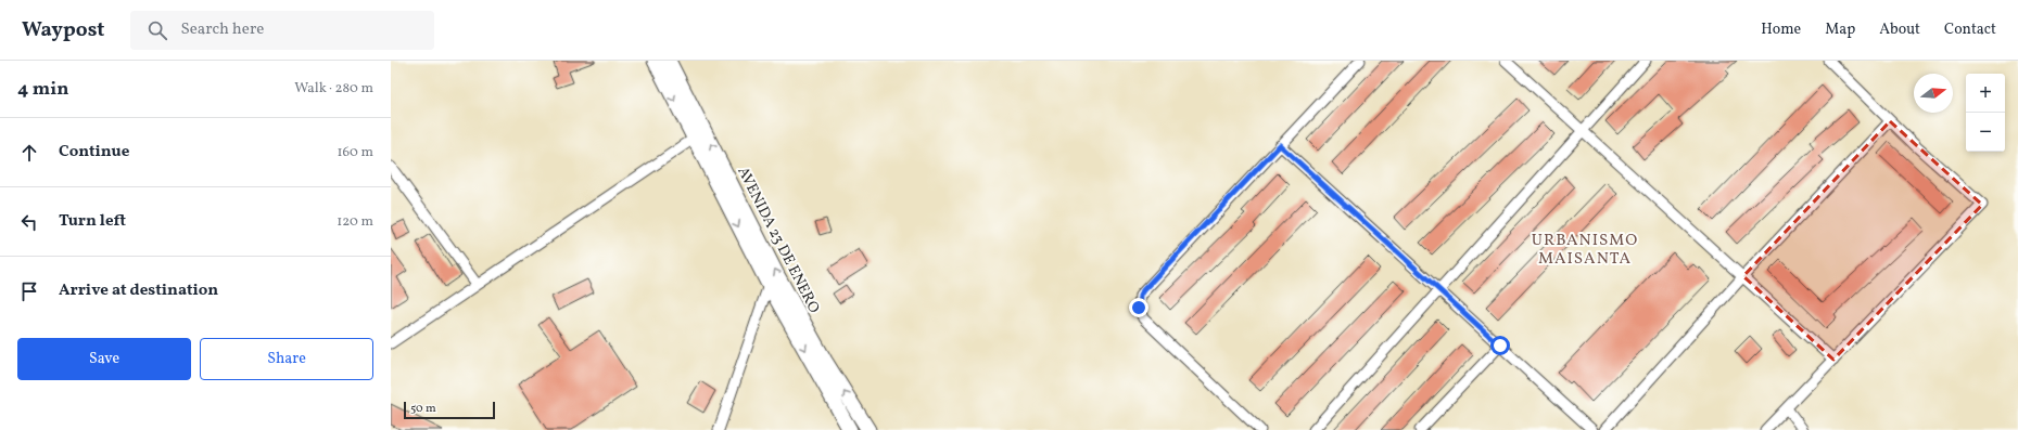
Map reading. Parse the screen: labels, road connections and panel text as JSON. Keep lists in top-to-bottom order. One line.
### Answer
{"streets":{"main road":["AVENIDA 23 DE ENERO"]},"districts":["URBANISMO MAISANTA"],"scale_bar":"50 m","north":"right","page":{"header":"Waypost","search":"Search here","nav":["Home","Map","About","Contact"],"heading":["4 min","Walk · 280 m"],"map_buttons":["+","−"],"list":[["Continue","160 m"],["Turn left","120 m"],"Arrive at destination"],"buttons":["Save","Share"],"scale":"50 m"}}
